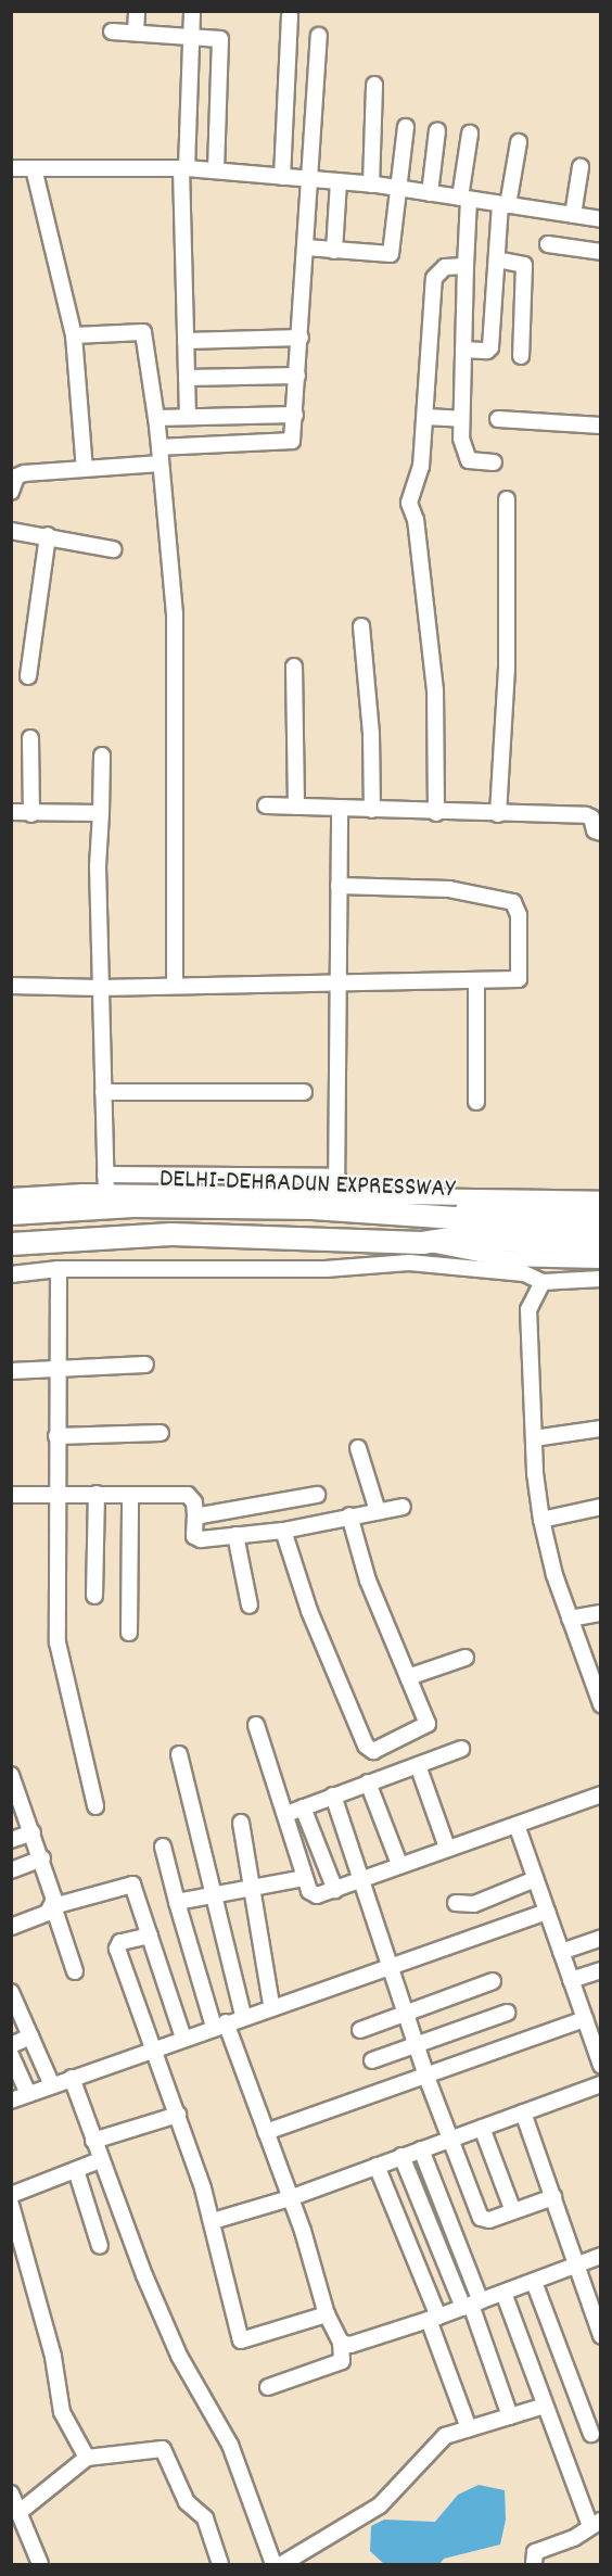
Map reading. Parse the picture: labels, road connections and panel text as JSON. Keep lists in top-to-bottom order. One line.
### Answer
{"streets":{"highway":["DELHI-DEHRADUN EXPRESSWAY"]}}
